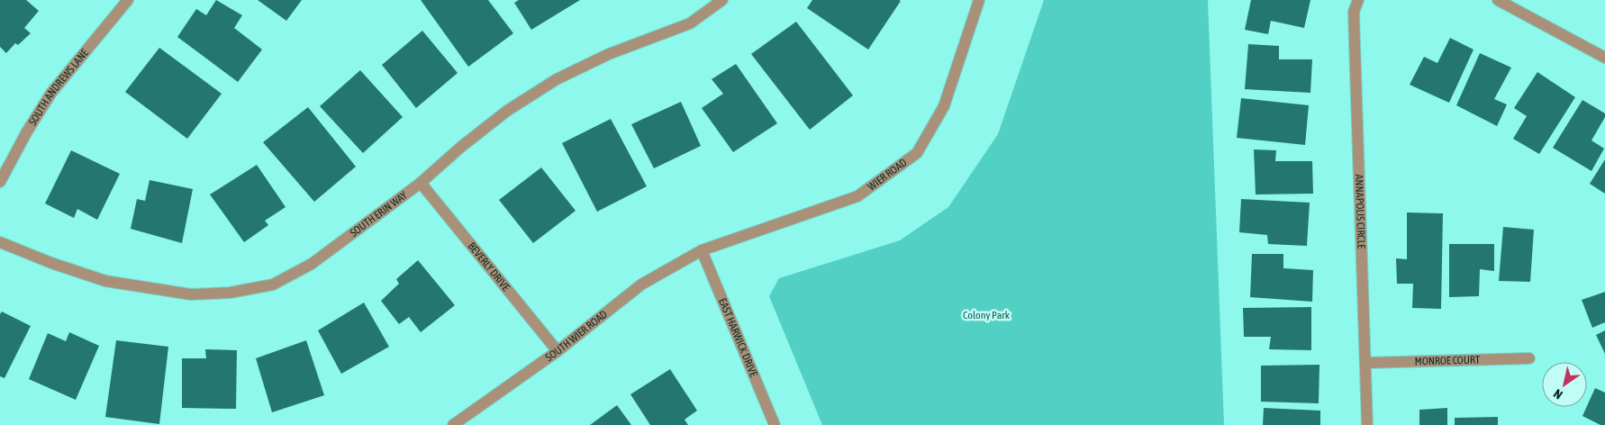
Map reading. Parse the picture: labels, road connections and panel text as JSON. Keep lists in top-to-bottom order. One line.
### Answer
{"streets":{"street":["SOUTH ANDREWS LANE","WIER ROAD","ANNAPOLIS CIRCLE","SOUTH ERIN WAY","BEVERLY DRIVE","SOUTH WIER ROAD","EAST HARWICK DRIVE","MONROE COURT"]},"crossings":[["WIER ROAD","SOUTH WIER ROAD"],["WIER ROAD","EAST HARWICK DRIVE"],["ANNAPOLIS CIRCLE","MONROE COURT"],["SOUTH ERIN WAY","BEVERLY DRIVE"],["BEVERLY DRIVE","SOUTH WIER ROAD"],["SOUTH WIER ROAD","EAST HARWICK DRIVE"]],"parks":["Colony Park"],"north":"bottom left"}
